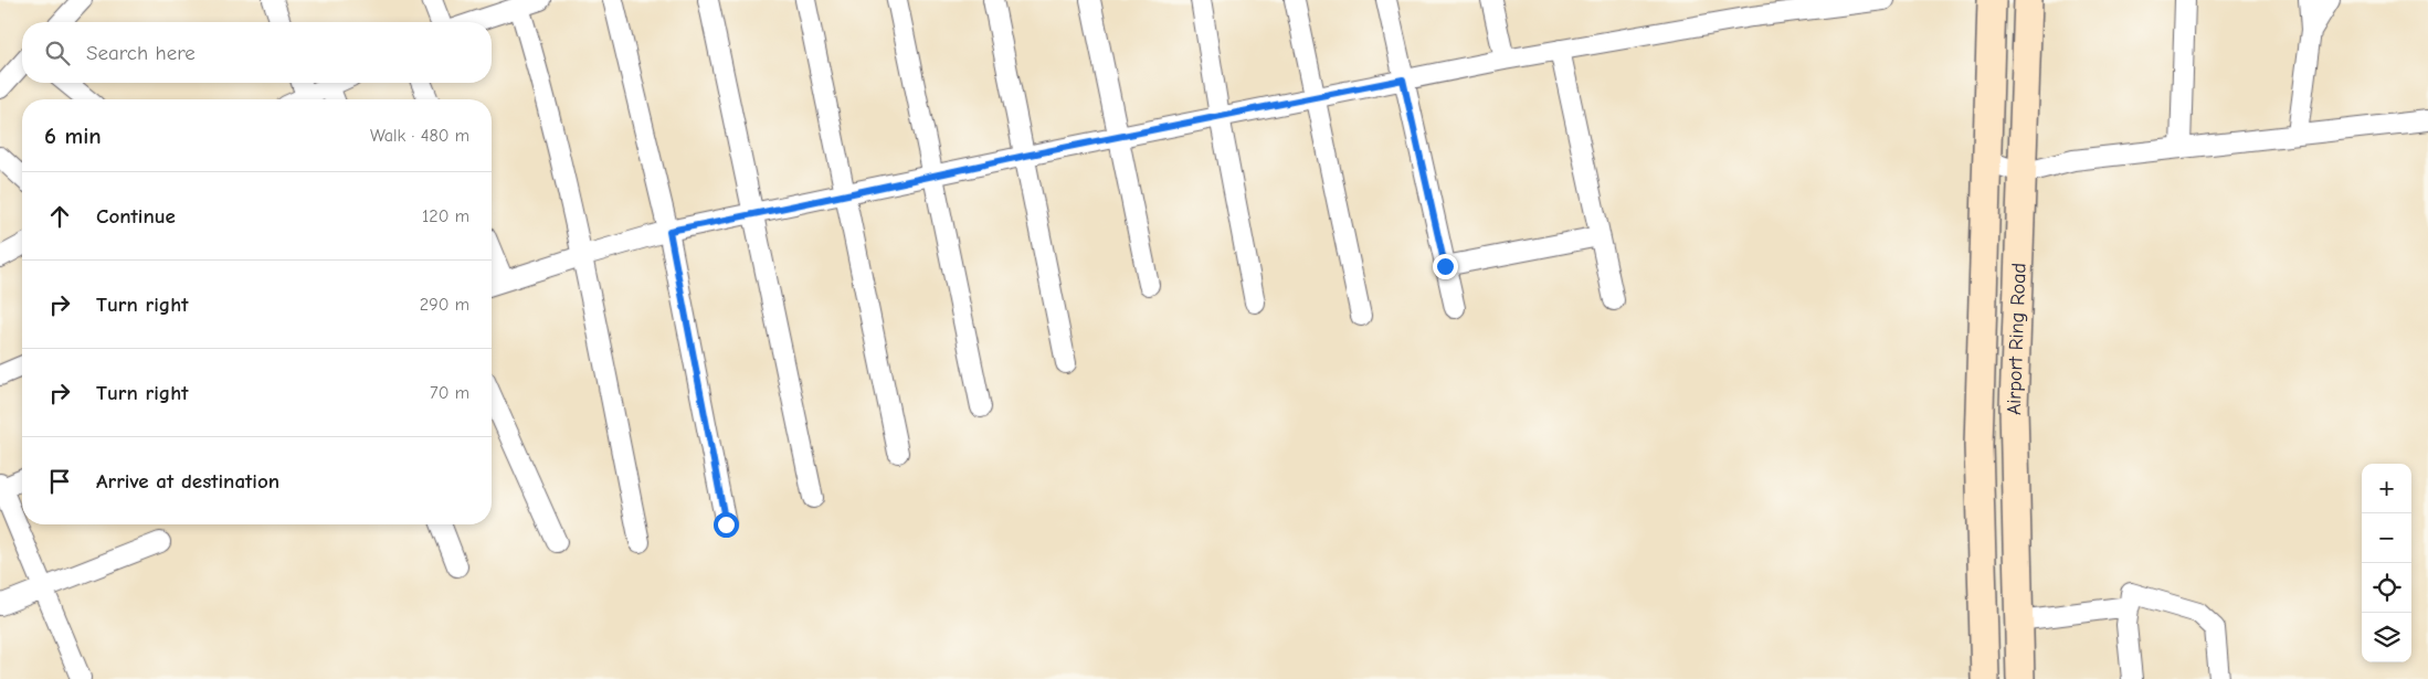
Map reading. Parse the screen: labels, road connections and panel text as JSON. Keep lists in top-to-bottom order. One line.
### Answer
{"streets":{"main road":["Airport Ring Road"]},"page":{"search":"Search here","heading":["6 min","Walk · 480 m"],"list":[["Continue","120 m"],["Turn right","290 m"],["Turn right","70 m"],"Arrive at destination"],"map_buttons":["+","−"]}}
